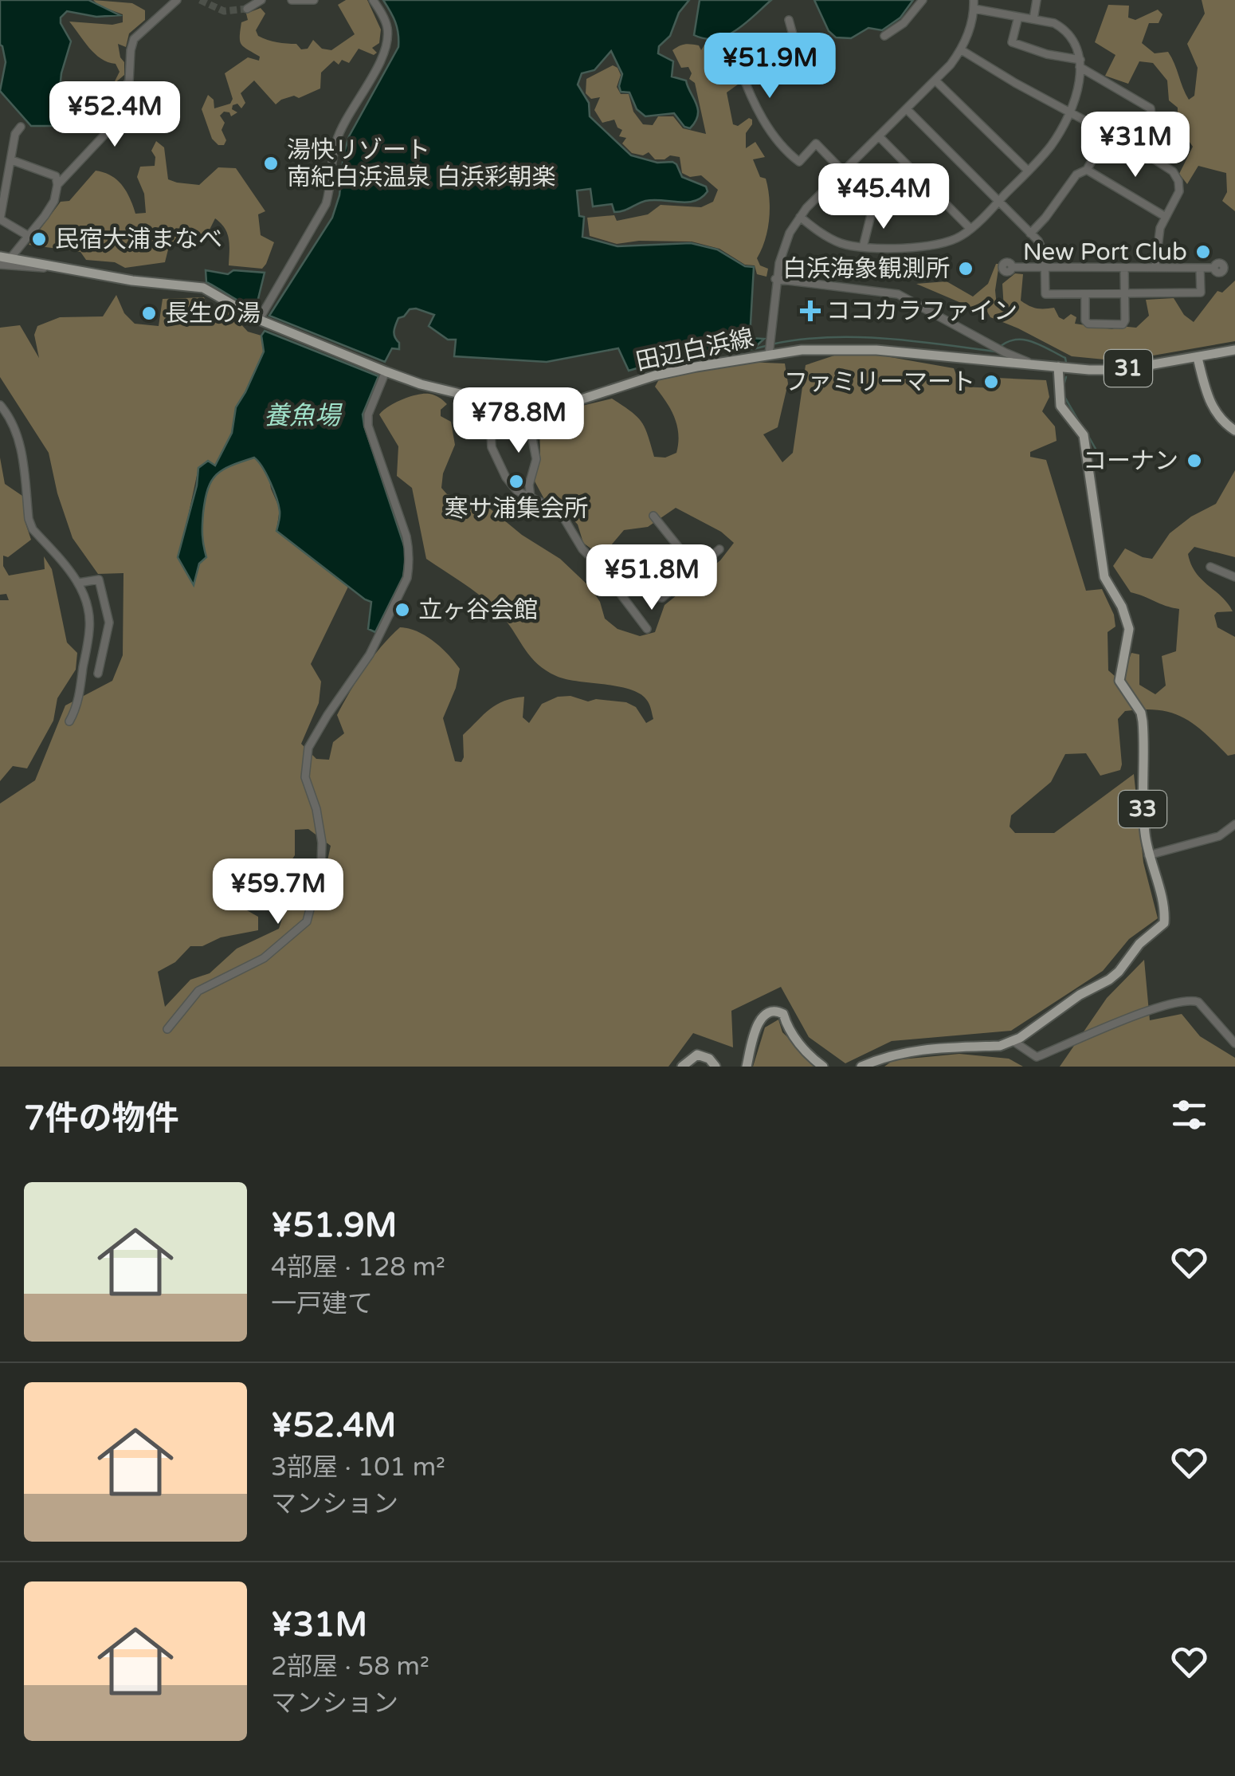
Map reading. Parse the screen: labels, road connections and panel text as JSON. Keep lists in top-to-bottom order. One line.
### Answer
{"streets":{"main road":["田辺白浜線","31","33"]},"crossings":[["田辺白浜線","33"]],"water":["養魚場"],"places":{"other":["湯快リゾート 南紀白浜温泉 白浜彩朝楽","民宿大浦まなべ","New Port Club","白浜海象観測所","長生の湯","ファミリーマート","コーナン","寒サ浦集会所","立ヶ谷会館"],"health":["ココカラファイン"]},"page":{"price":["¥51.9M","¥52.4M","¥31M","¥45.4M","¥78.8M","¥51.8M","¥59.7M"],"heading":"7件の物件","list":[{"name":"¥51.9M","note":"4部屋 · 128 m² · 一戸建て"},{"name":"¥52.4M","note":"3部屋 · 101 m² · マンション"},{"name":"¥31M","note":"2部屋 · 58 m² · マンション"}]}}
